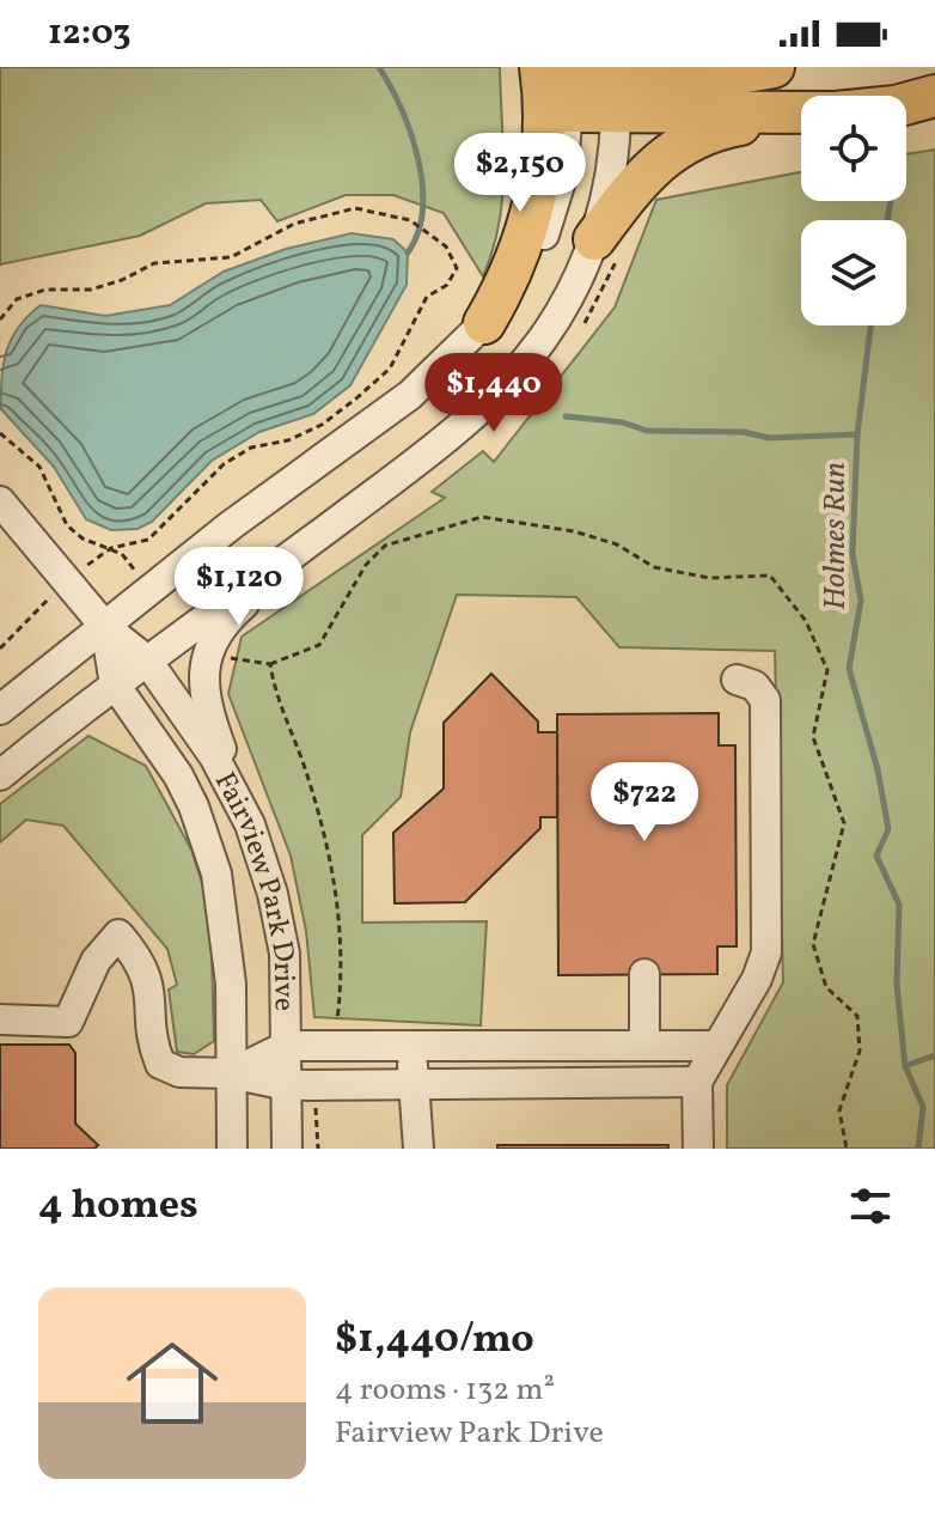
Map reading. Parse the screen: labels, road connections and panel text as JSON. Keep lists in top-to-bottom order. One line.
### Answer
{"streets":{"street":["Fairview Park Drive"]},"water":["Holmes Run"],"page":{"status":"12:03","price":["$2,150","$1,440","$1,120","$722"],"heading":"4 homes","list":[{"name":"$1,440/mo","note":"4 rooms · 132 m² · Fairview Park Drive"}]}}
